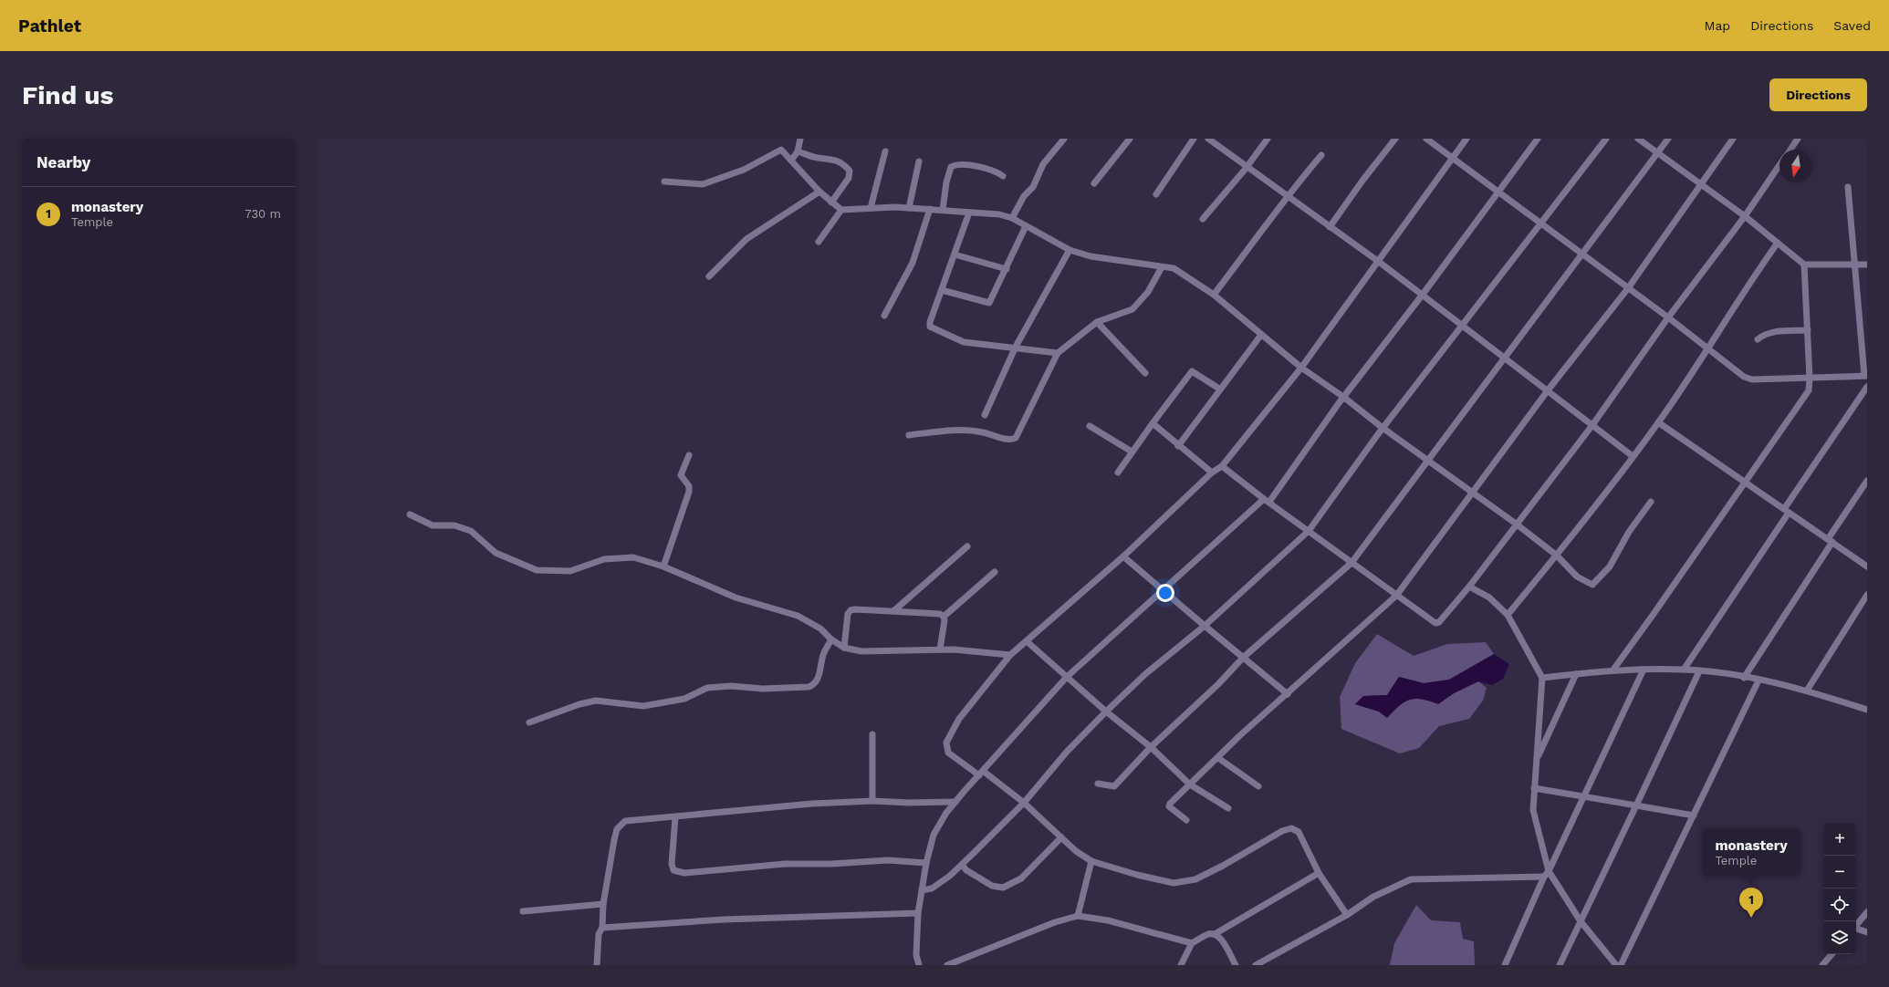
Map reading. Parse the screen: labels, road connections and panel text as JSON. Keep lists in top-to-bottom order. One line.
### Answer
{"north":"bottom","page":{"header":"Pathlet","nav":["Map","Directions","Saved"],"buttons":"Directions","title":"Find us","heading":"Nearby","list":[{"mark":"1","name":"monastery","note":"Temple","value":"730 m"}],"map_buttons":["+","−"],"popup":["monastery","Temple"],"pins":"1"}}
